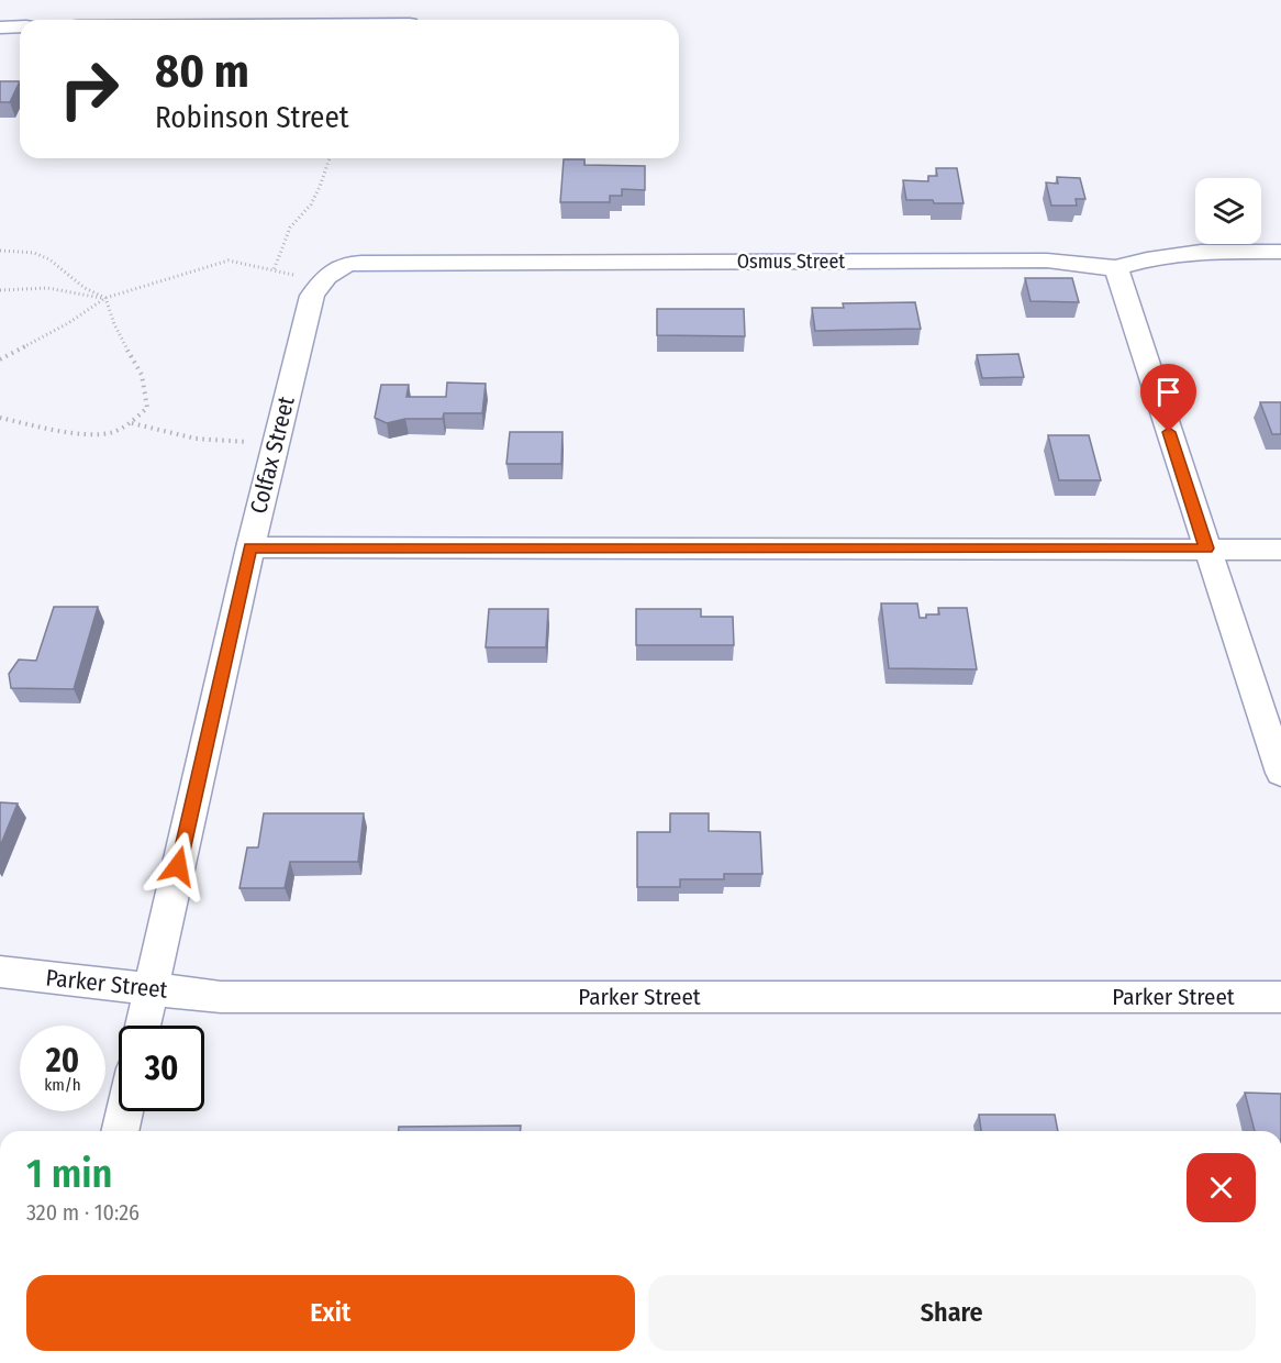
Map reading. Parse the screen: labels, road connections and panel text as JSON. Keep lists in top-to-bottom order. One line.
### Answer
{"streets":{"street":["Osmus Street","Colfax Street","Parker Street"]},"crossings":[["Osmus Street","Colfax Street"],["Colfax Street","Parker Street"]],"page":{"turn":["80 m","Robinson Street"],"speed":"20 km/h","limit":"30","heading":["1 min","320 m · 10:26"],"buttons":["Exit","Share"]}}
